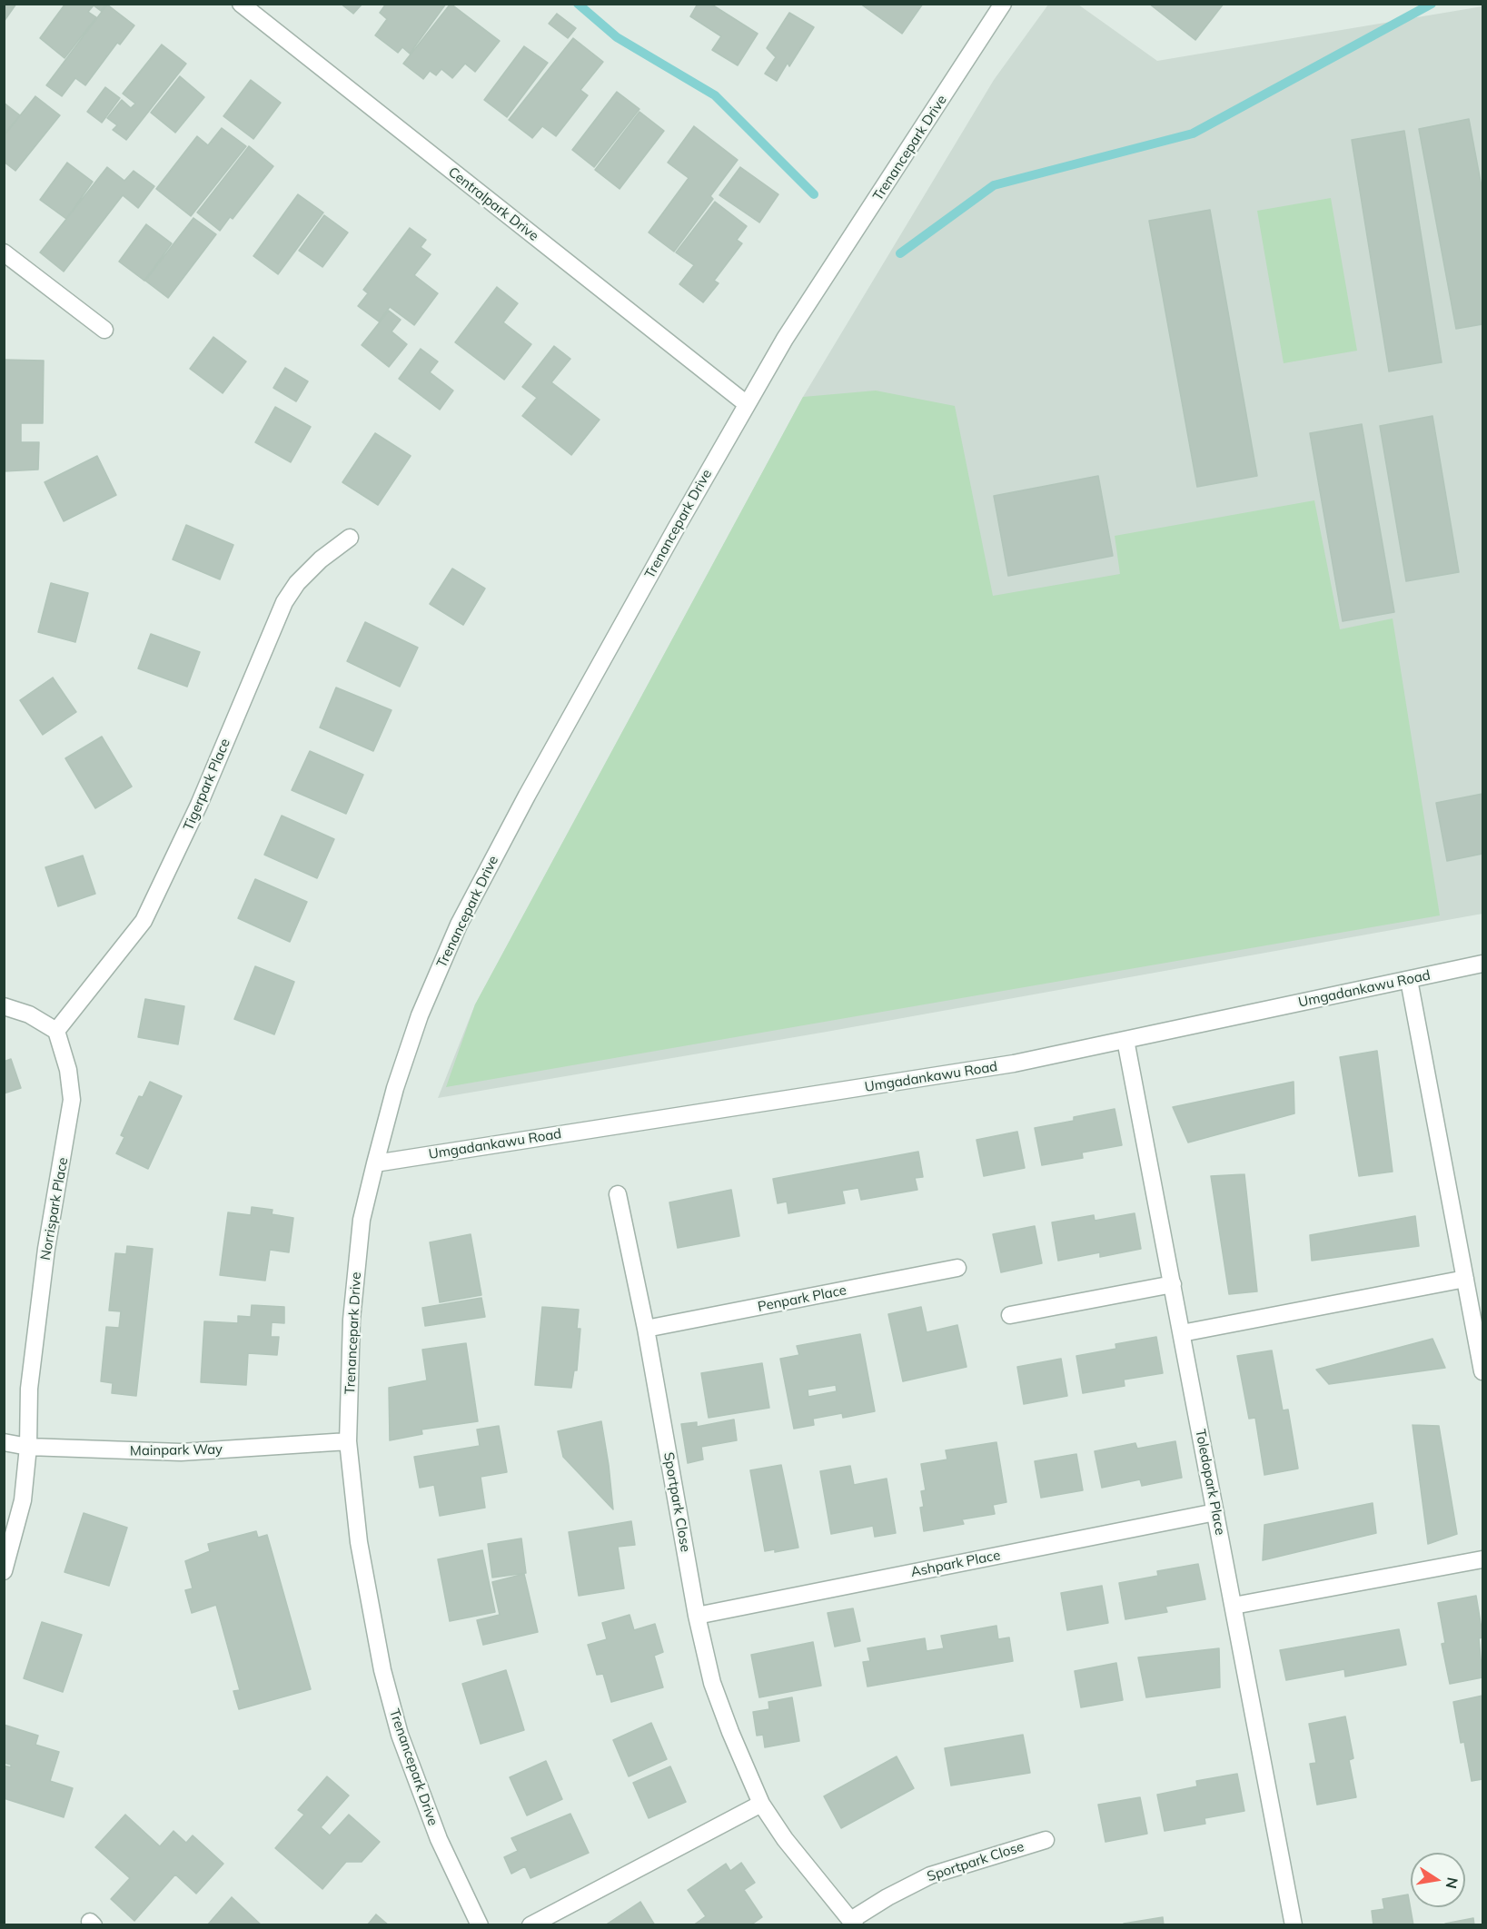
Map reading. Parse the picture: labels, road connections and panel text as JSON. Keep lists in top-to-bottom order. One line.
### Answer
{"streets":{"street":["Trenancepark Drive","Centralpark Drive","Tigerpark Place","Umgadankawu Road","Norrispark Place","Penpark Place","Mainpark Way","Toledopark Place","Sportpark Close","Ashpark Place"]},"crossings":[["Trenancepark Drive","Centralpark Drive"],["Trenancepark Drive","Umgadankawu Road"],["Trenancepark Drive","Mainpark Way"],["Tigerpark Place","Norrispark Place"],["Umgadankawu Road","Toledopark Place"],["Norrispark Place","Mainpark Way"],["Penpark Place","Sportpark Close"],["Toledopark Place","Ashpark Place"],["Sportpark Close","Ashpark Place"]],"north":"right"}
